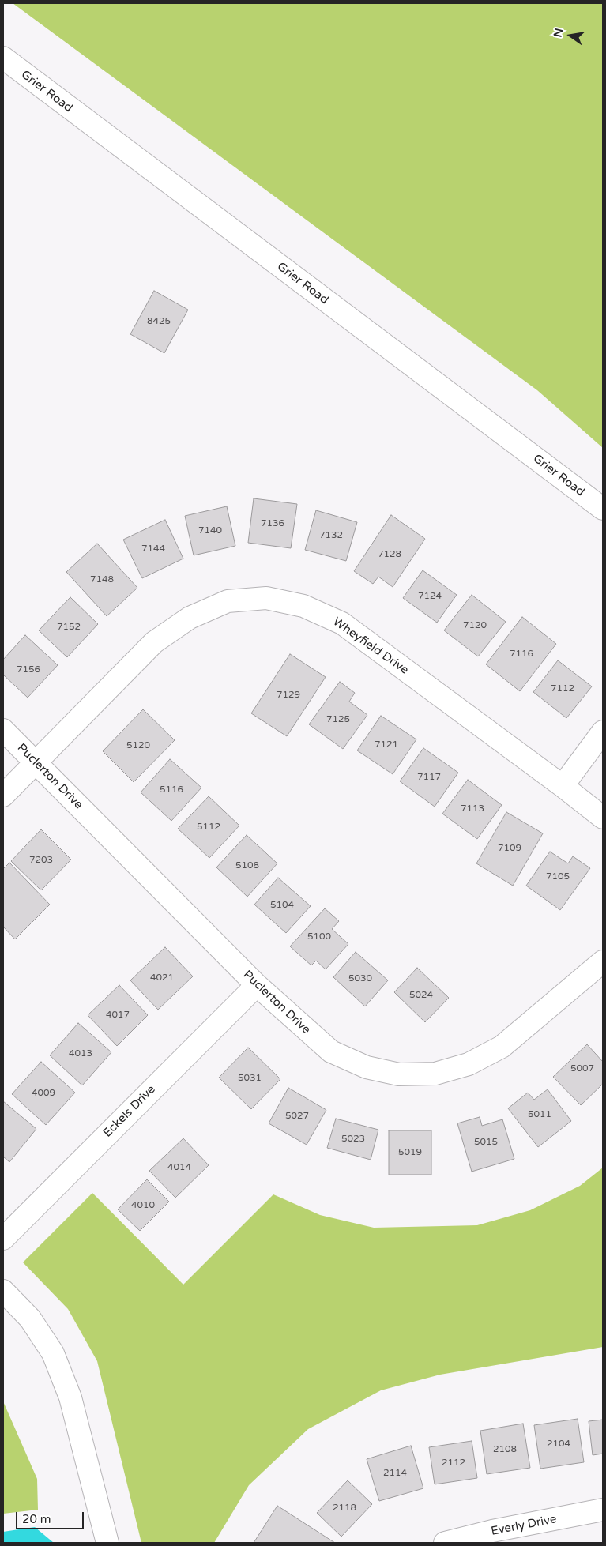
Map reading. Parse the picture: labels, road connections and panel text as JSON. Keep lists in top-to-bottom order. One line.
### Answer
{"streets":{"street":["Grier Road","Wheyfield Drive","Puclerton Drive","Eckels Drive","Everly Drive"]},"crossings":[["Wheyfield Drive","Puclerton Drive"],["Puclerton Drive","Eckels Drive"]],"house_numbers":["8425","7136","7140","7132","7144","7128","7148","7124","7120","7152","7116","7156","7112","7129","7125","7121","5120","7117","5116","7113","5112","7109","7203","5108","7105","5104","5100","4021","5030","5024","4017","4013","5007","5031","4009","5011","5027","5023","5015","5019","4014","4010","2104","2108","2112","2114","2118"],"scale_bar":"20 m","north":"left"}
